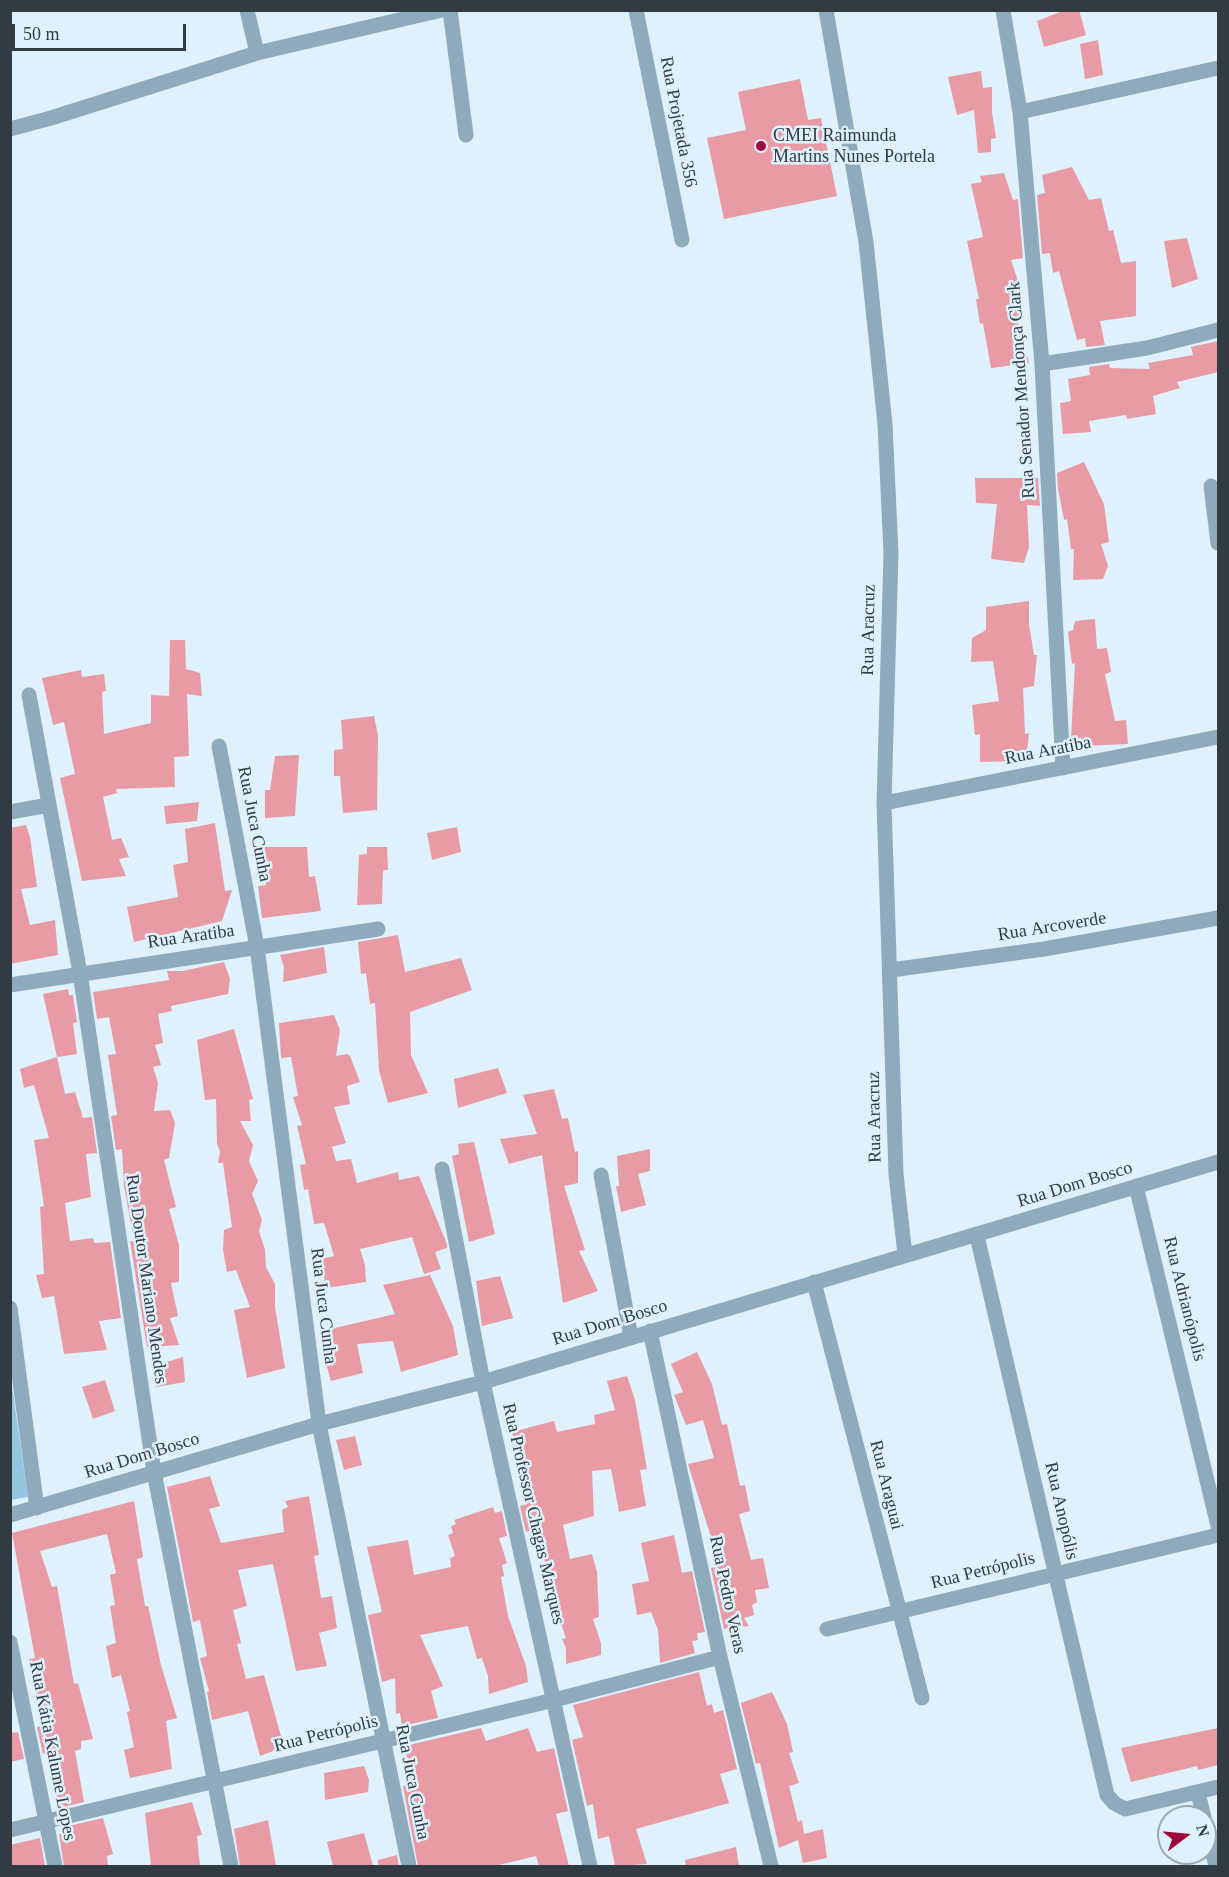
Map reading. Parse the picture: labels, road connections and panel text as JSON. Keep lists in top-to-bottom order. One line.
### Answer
{"streets":{"street":["Rua Projetada 356","Rua Senador Mendonça Clark","Rua Aracruz","Rua Aratiba","Rua Juca Cunha","Rua Arcoverde","Rua Dom Bosco","Rua Doutor Mariano Mendes","Rua Adrianópolis","Rua Araguai","Rua Anopólis","Rua Professor Chagas Marques","Rua Petrópolis","Rua Pedro Veras","Rua Kátia Kalume Lopes"]},"crossings":[["Rua Senador Mendonça Clark","Rua Aratiba"],["Rua Aracruz","Rua Aratiba"],["Rua Aracruz","Rua Arcoverde"],["Rua Aracruz","Rua Dom Bosco"],["Rua Aratiba","Rua Juca Cunha"],["Rua Aratiba","Rua Doutor Mariano Mendes"],["Rua Juca Cunha","Rua Dom Bosco"],["Rua Juca Cunha","Rua Petrópolis"],["Rua Dom Bosco","Rua Doutor Mariano Mendes"],["Rua Dom Bosco","Rua Adrianópolis"],["Rua Dom Bosco","Rua Araguai"],["Rua Dom Bosco","Rua Anopólis"],["Rua Dom Bosco","Rua Professor Chagas Marques"],["Rua Dom Bosco","Rua Pedro Veras"],["Rua Doutor Mariano Mendes","Rua Petrópolis"],["Rua Araguai","Rua Petrópolis"],["Rua Anopólis","Rua Petrópolis"],["Rua Professor Chagas Marques","Rua Petrópolis"],["Rua Petrópolis","Rua Pedro Veras"],["Rua Petrópolis","Rua Kátia Kalume Lopes"]],"places":["CMEI Raimunda Martins Nunes Portela"],"scale_bar":"50 m","north":"right"}
